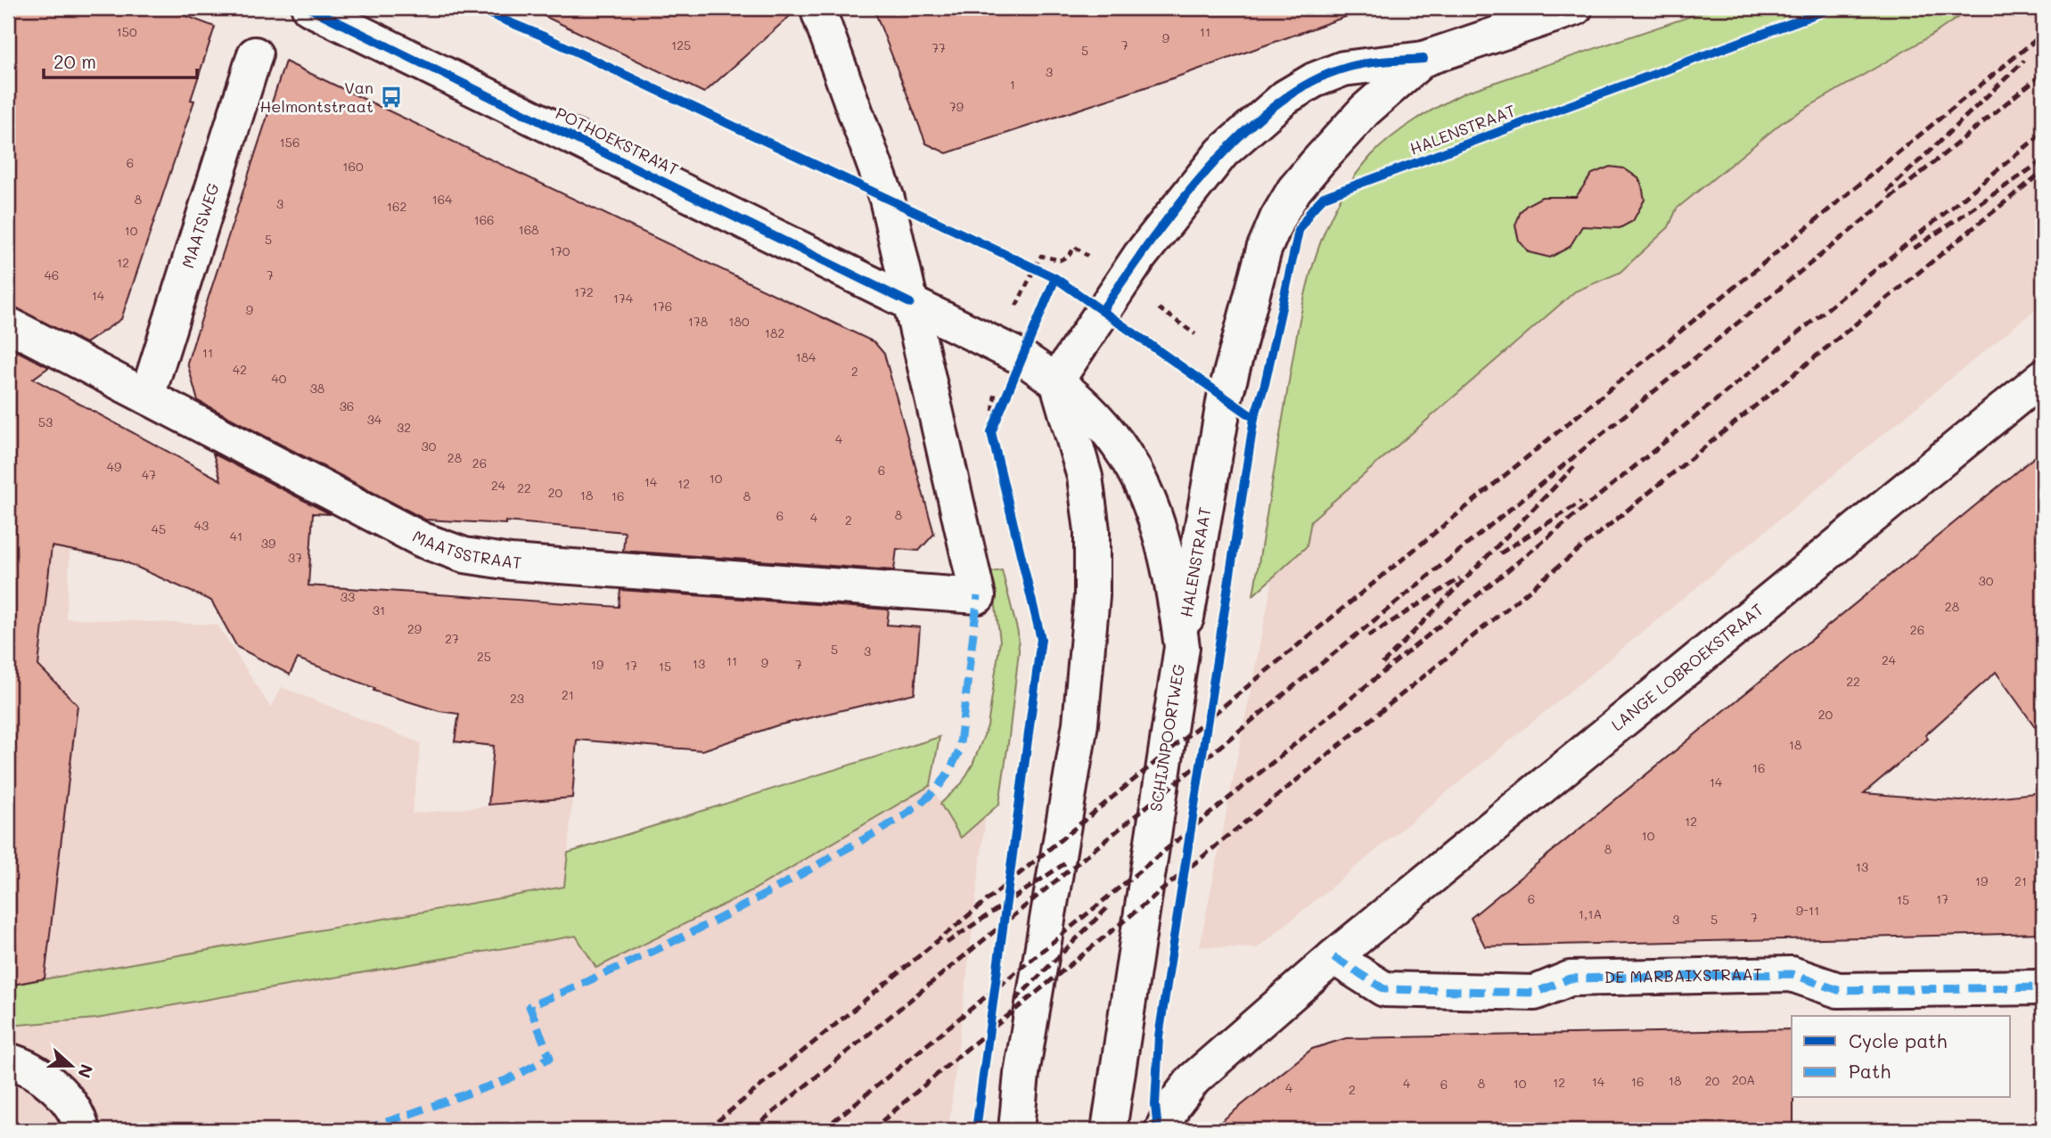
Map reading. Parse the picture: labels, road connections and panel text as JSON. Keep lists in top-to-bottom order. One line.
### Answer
{"streets":{"street":["HALENSTRAAT","POTHOEKSTRAAT","MAATSWEG","MAATSSTRAAT","LANGE LOBROEKSTRAAT","SCHIJNPOORTWEG","DE MARBAIXSTRAAT"]},"crossings":[["HALENSTRAAT","SCHIJNPOORTWEG"],["POTHOEKSTRAAT","MAATSSTRAAT"],["POTHOEKSTRAAT","SCHIJNPOORTWEG"],["MAATSWEG","MAATSSTRAAT"],["MAATSSTRAAT","SCHIJNPOORTWEG"],["LANGE LOBROEKSTRAAT","DE MARBAIXSTRAAT"]],"places":{"bus stop":["Van Helmontstraat"]},"house_numbers":["150","11","9","125","7","77","5","3","1","79","156","6","160","8","164","3","162","166","168","10","5","170","12","46","7","172","14","174","176","9","178","180","182","11","184","42","2","40","38","36","34","53","32","4","30","28","26","49","6","47","10","14","12","24","22","20","18","16","8","8","6","4","2","43","45","41","39","37","30","33","28","31","29","26","27","5","3","25","24","11","9","13","19","7","17","15","22","21","23","20","18","16","14","12","10","8","13","19","21","6","17","15","9-11","1,1A","7","3","5","20A","18","20","14","16","12","4","8","10","6","4","2"],"legend":["Cycle path","Path"],"scale_bar":"20 m","north":"right"}
